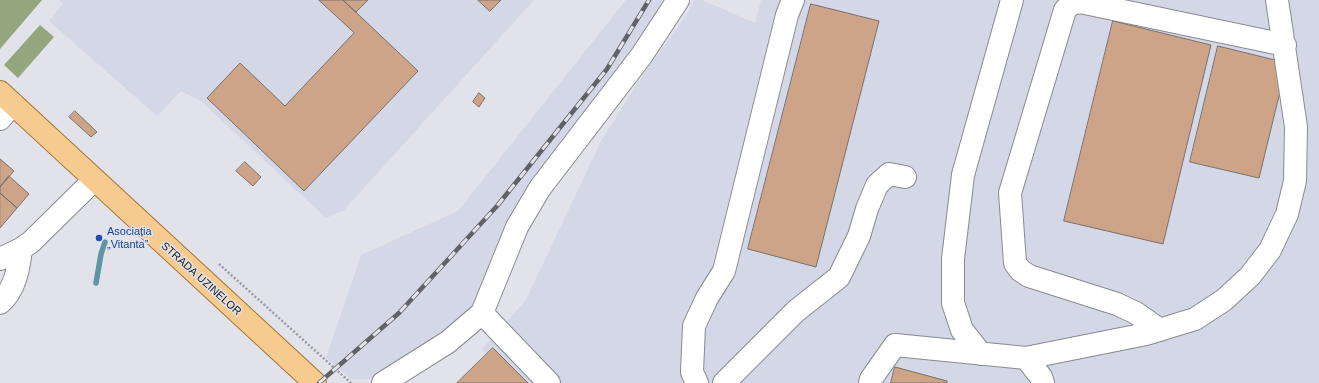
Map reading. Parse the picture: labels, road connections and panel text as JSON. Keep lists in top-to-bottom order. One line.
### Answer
{"streets":{"main road":["STRADA UZINELOR"]},"places":["Asociația „Vitanta”"]}
